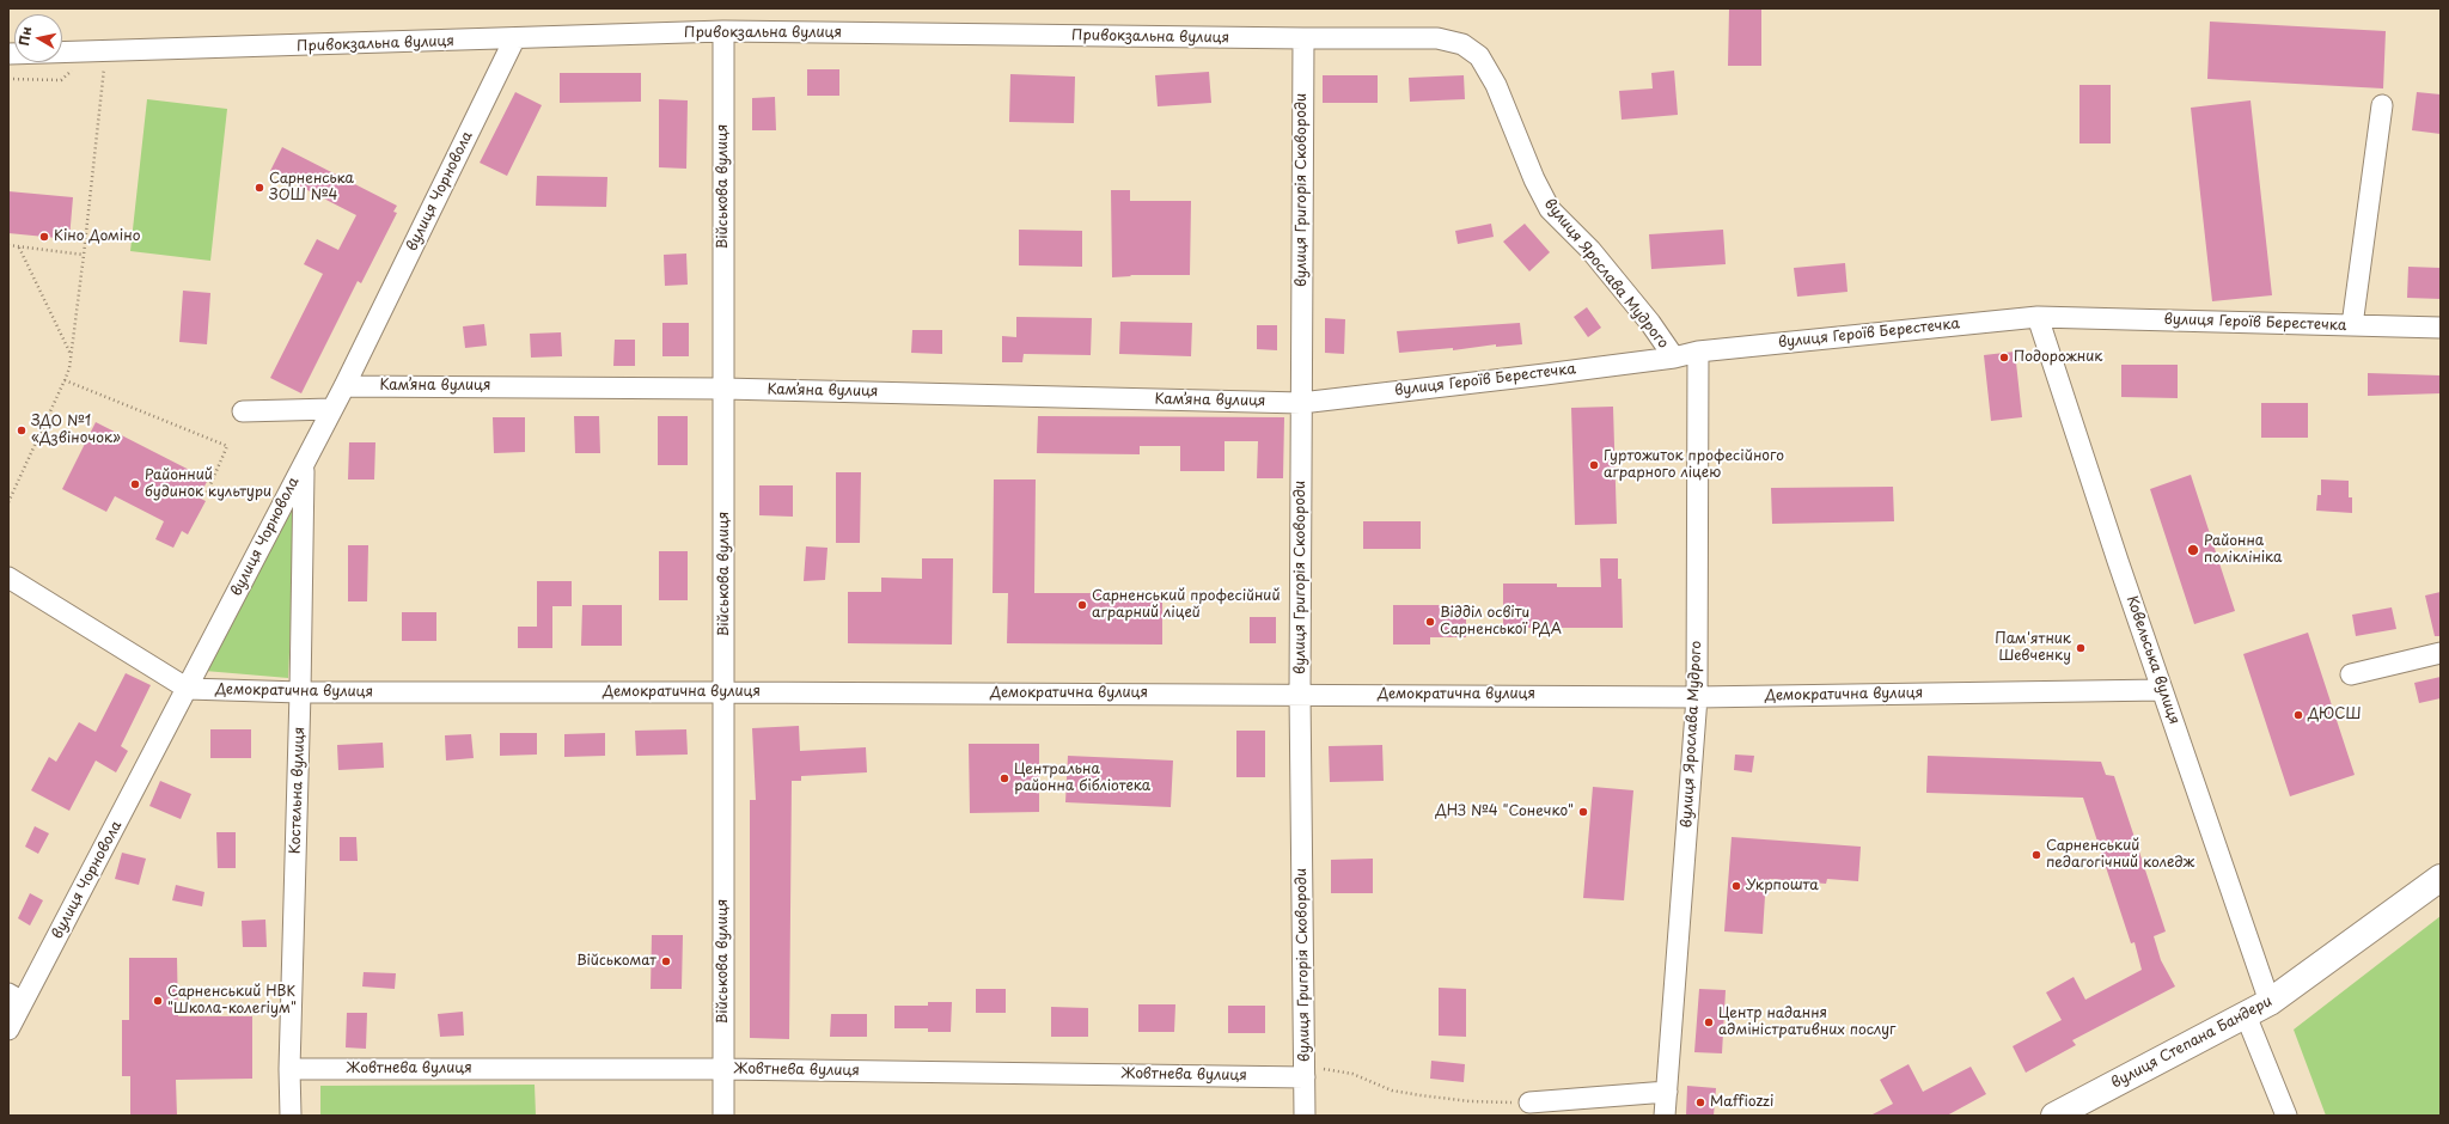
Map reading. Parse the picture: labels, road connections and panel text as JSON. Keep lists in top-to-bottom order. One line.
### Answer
{"streets":{"main road":["вулиця Степана Бандери"],"street":["Привокзальна вулиця","Військова вулиця","вулиця Григорія Сковороди","вулиця Чорновола","вулиця Ярослава Мудрого","вулиця Героїв Берестечка","Камʼяна вулиця","Ковельська вулиця","Демократична вулиця","Костельна вулиця","Жовтнева вулиця"]},"crossings":[["Привокзальна вулиця","Військова вулиця"],["Привокзальна вулиця","вулиця Григорія Сковороди"],["Привокзальна вулиця","вулиця Чорновола"],["Привокзальна вулиця","вулиця Ярослава Мудрого"],["Військова вулиця","Камʼяна вулиця"],["Військова вулиця","Демократична вулиця"],["Військова вулиця","Жовтнева вулиця"],["вулиця Григорія Сковороди","вулиця Героїв Берестечка"],["вулиця Григорія Сковороди","Камʼяна вулиця"],["вулиця Григорія Сковороди","Демократична вулиця"],["вулиця Григорія Сковороди","Жовтнева вулиця"],["вулиця Чорновола","Камʼяна вулиця"],["вулиця Чорновола","Демократична вулиця"],["вулиця Чорновола","Костельна вулиця"],["вулиця Ярослава Мудрого","вулиця Героїв Берестечка"],["вулиця Ярослава Мудрого","Демократична вулиця"],["вулиця Героїв Берестечка","Камʼяна вулиця"],["вулиця Героїв Берестечка","Ковельська вулиця"],["Ковельська вулиця","Демократична вулиця"],["Ковельська вулиця","вулиця Степана Бандери"],["Демократична вулиця","Костельна вулиця"],["Костельна вулиця","Жовтнева вулиця"]],"places":["Сарненська ЗОШ №4","Кіно Доміно","Подорожник","ЗДО №1 «Дзвіночок»","Гуртожиток професійного аграрного ліцею","Районний будинок культури","Районна поліклініка","Сарненський професійний аграрний ліцей","Відділ освіти Сарненської РДА","Пам'ятник Шевченку","ДЮСШ","Центральна районна бібліотека","ДНЗ №4 \"Сонечко\"","Сарненський педагогічний коледж","Укрпошта","Військомат","Сарненський НВК \"Школа-колегіум\"","Центр надання адміністративних послуг","Maffiozzi"],"north":"left"}
